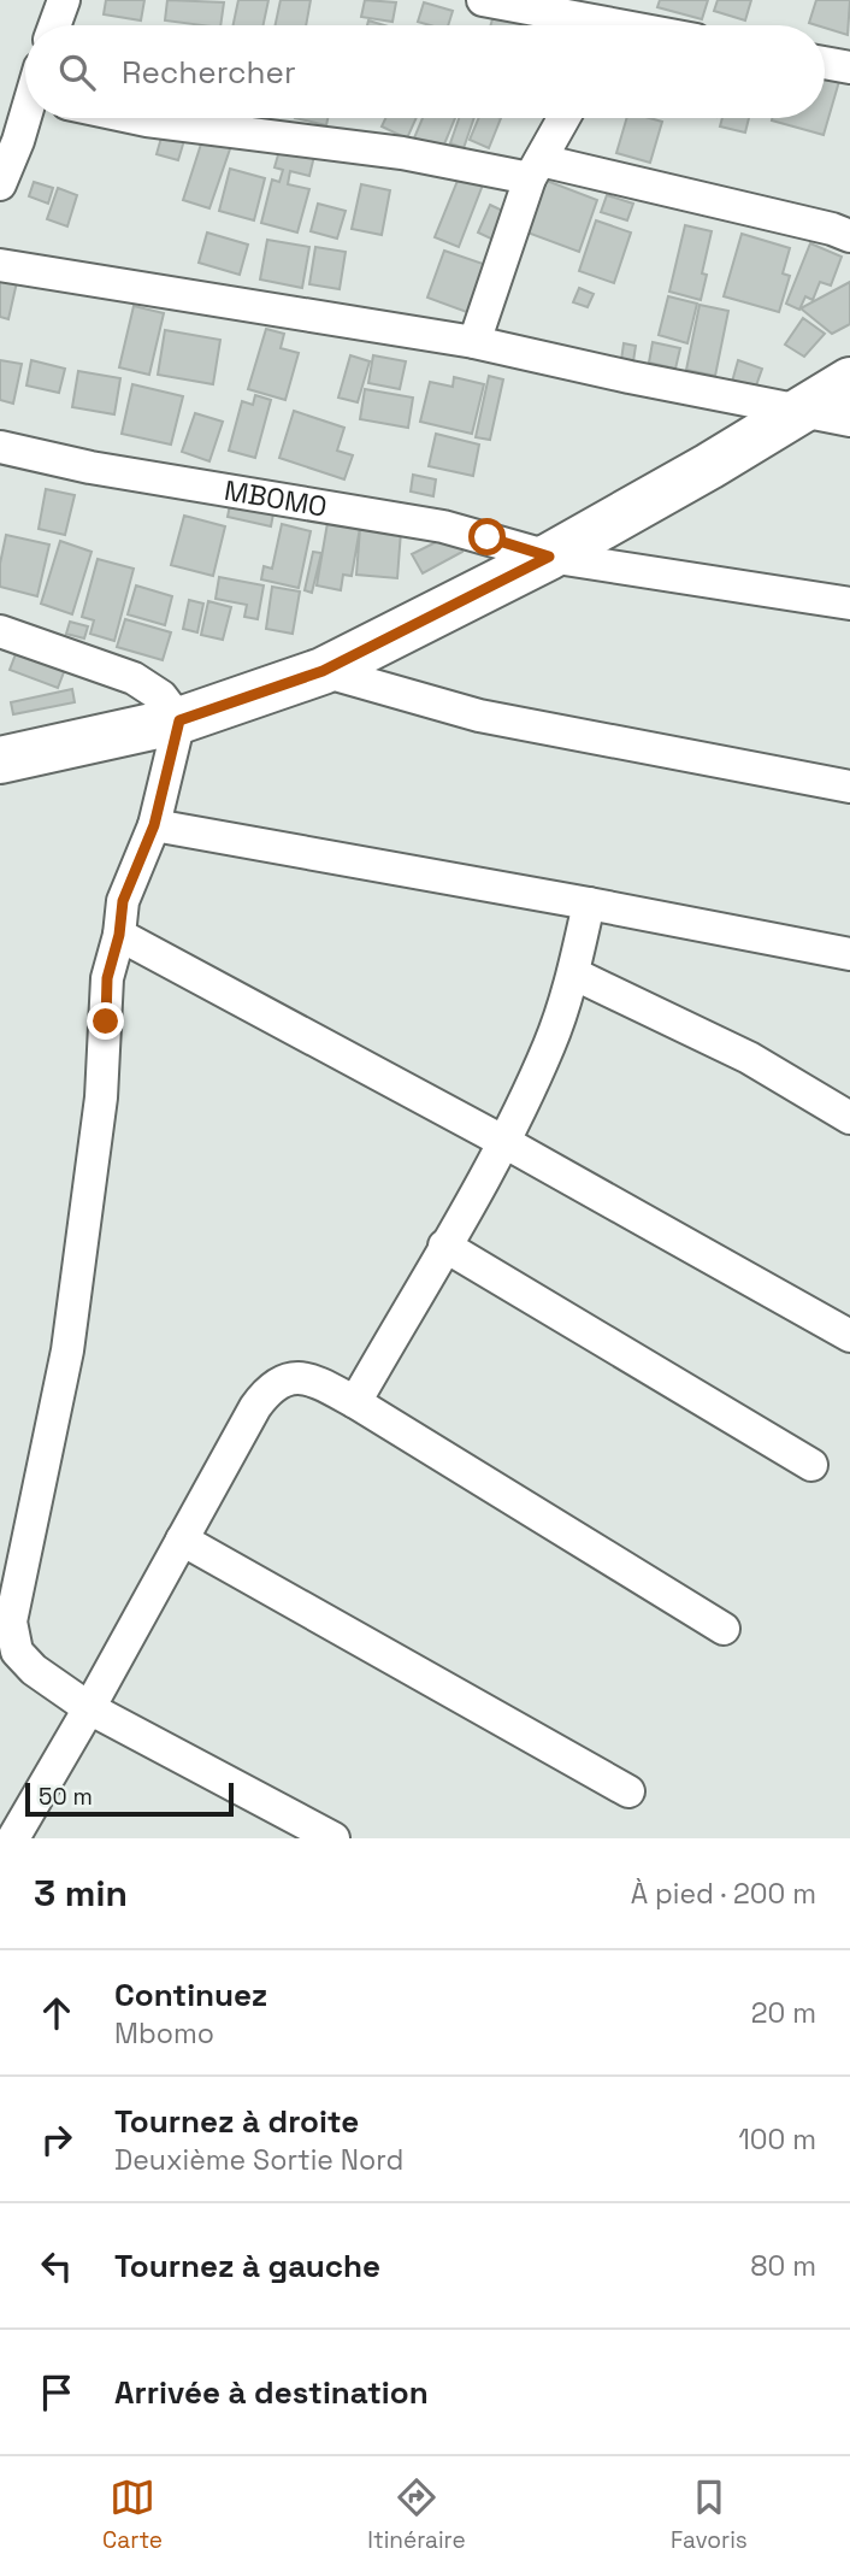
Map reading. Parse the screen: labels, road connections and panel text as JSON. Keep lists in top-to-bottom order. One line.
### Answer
{"streets":{"street":["MBOMO"]},"scale_bar":"50 m","page":{"search":"Rechercher","scale":"50 m","heading":["3 min","À pied · 200 m"],"list":[["Continuez","Mbomo","20 m"],["Tournez à droite","Deuxième Sortie Nord","100 m"],["Tournez à gauche","80 m"],"Arrivée à destination"],"nav":["Carte","Itinéraire","Favoris"]}}
